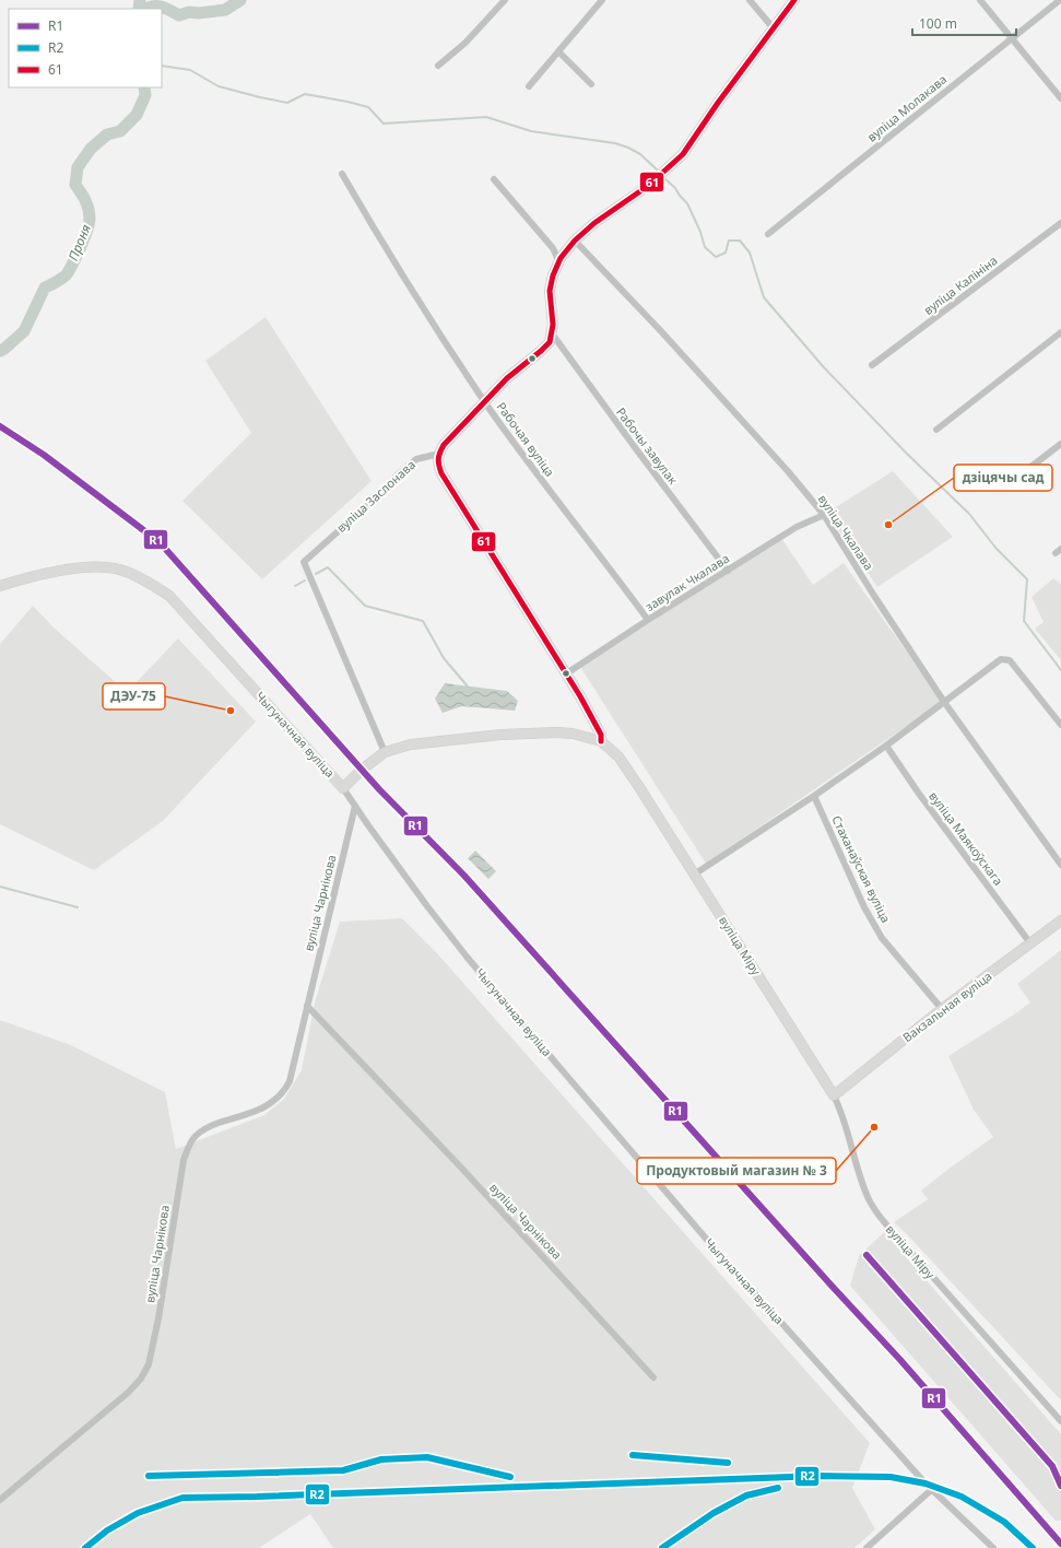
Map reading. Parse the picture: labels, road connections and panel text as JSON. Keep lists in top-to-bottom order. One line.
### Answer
{"streets":{"street":["вуліца Молакава","вуліца Калініна","Рабочая вуліца","Рабочы завулак","вуліца Заслонава","вуліца Чкалава","завулак Чкалава","Чыгуначная вуліца","вуліца Маякоўскага","Стаханаўская вуліца","вуліца Чарнікова","вуліца Міру","Вакзальная вуліца"]},"crossings":[["Рабочая вуліца","завулак Чкалава"],["Рабочы завулак","завулак Чкалава"],["вуліца Заслонава","вуліца Міру"],["вуліца Чкалава","завулак Чкалава"],["завулак Чкалава","вуліца Міру"],["Чыгуначная вуліца","вуліца Чарнікова"],["вуліца Маякоўскага","Вакзальная вуліца"],["Стаханаўская вуліца","Вакзальная вуліца"],["вуліца Міру","Вакзальная вуліца"]],"water":["Проня"],"places":["дзіцячы сад","ДЭУ-75","Продуктовый магазин № 3"],"lines":["transit line 61","transit line R1","transit line R2"],"legend":["R1","R2","61"],"scale_bar":"100 m"}
